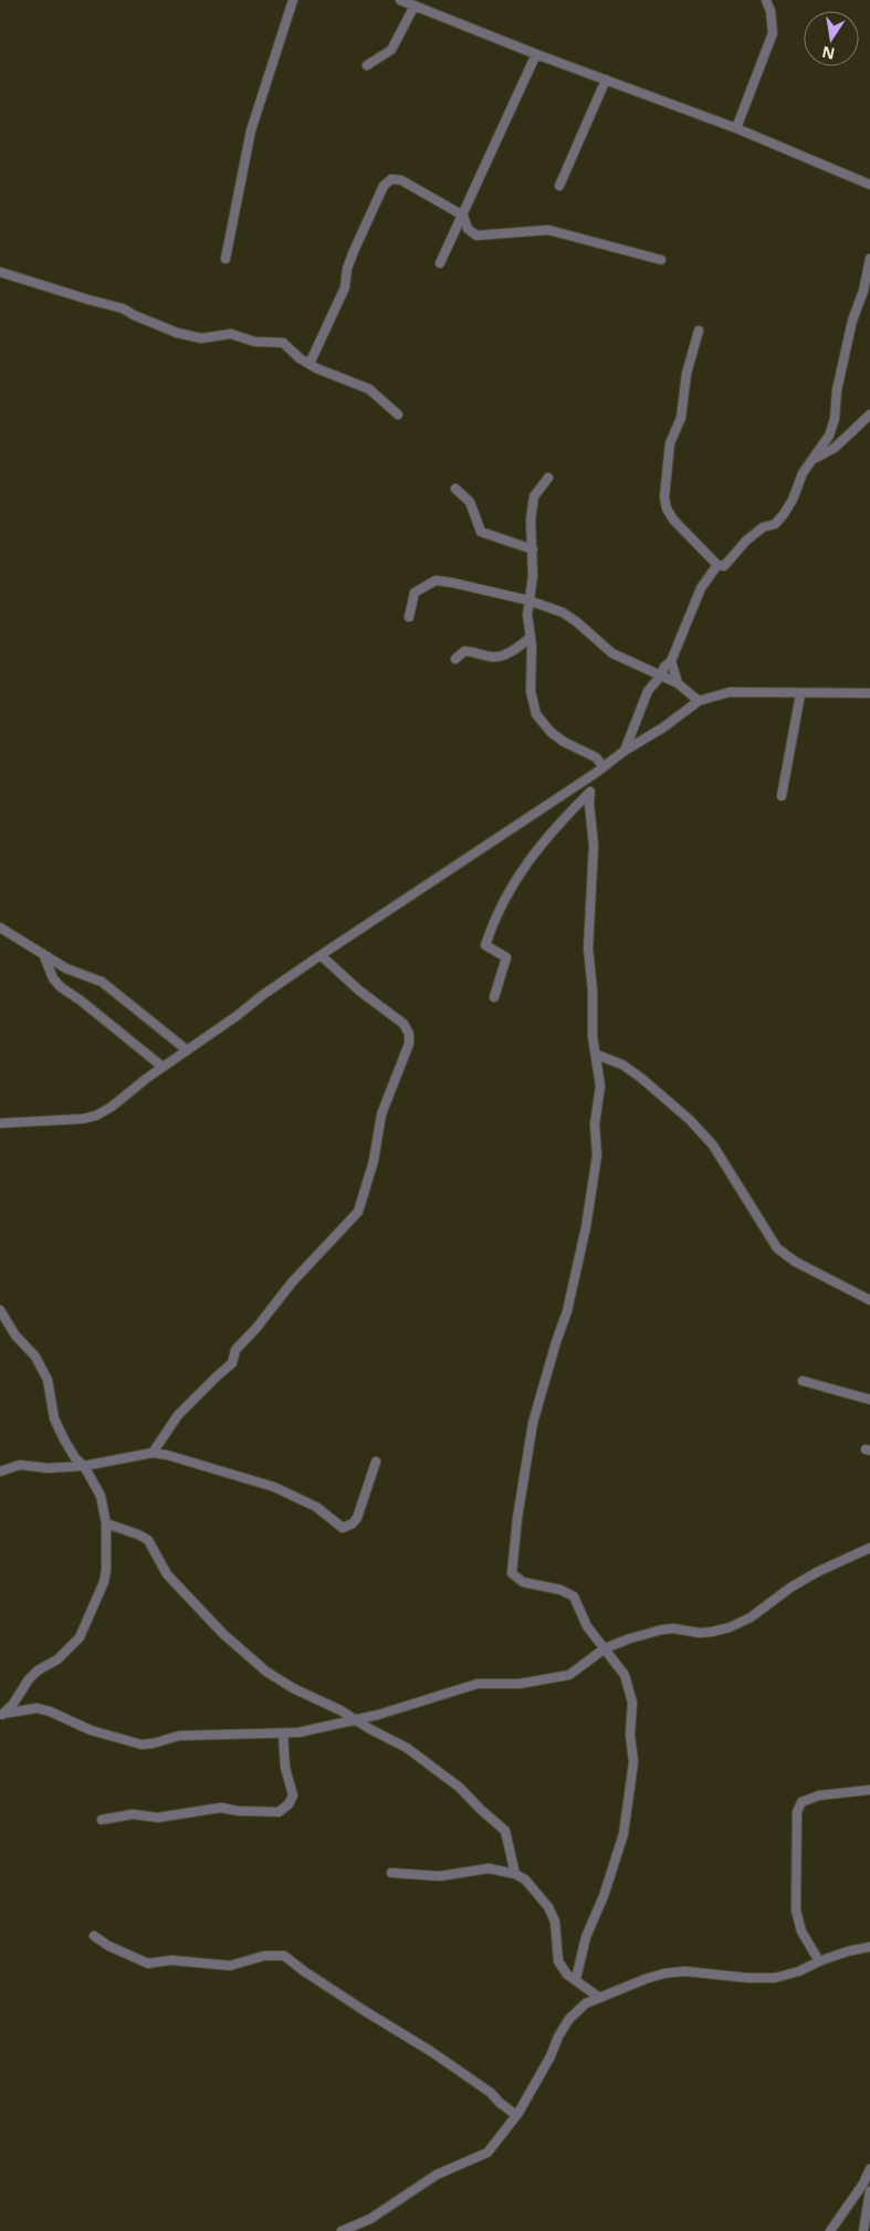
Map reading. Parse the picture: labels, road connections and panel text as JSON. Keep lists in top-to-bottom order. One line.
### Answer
{"north":"bottom"}
